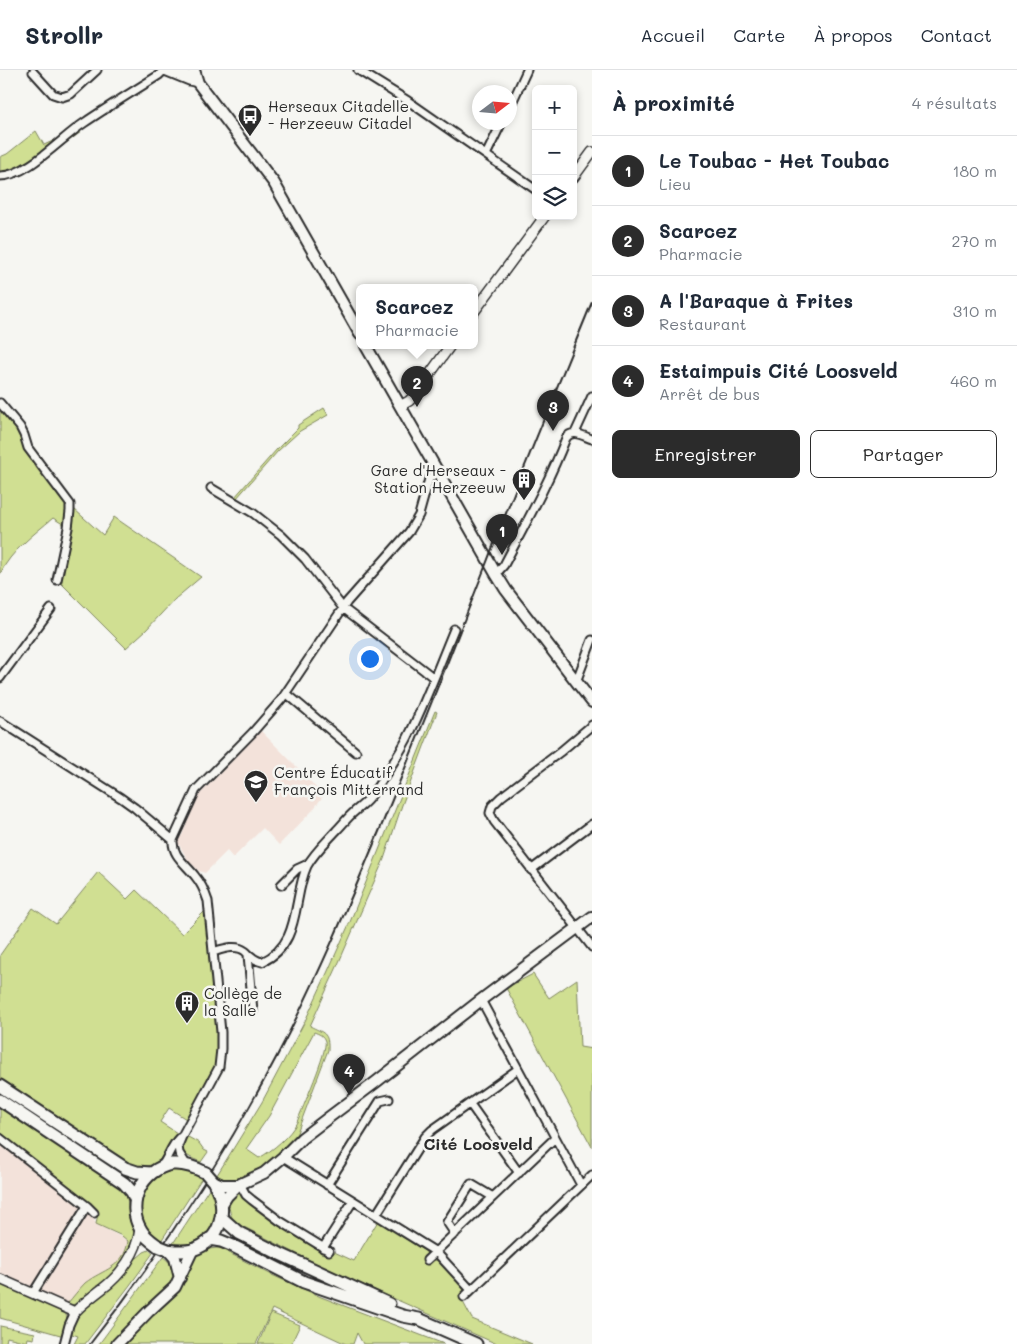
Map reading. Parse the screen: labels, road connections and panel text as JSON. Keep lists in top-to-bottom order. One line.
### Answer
{"districts":["Cité Loosveld"],"places":{"bus stop":["Herseaux Citadelle - Herzeeuw Citadel"],"building":["Gare d'Herseaux - Station Herzeeuw","Collège de la Salle"],"school or university":["Centre Éducatif François Mitterrand"]},"north":"right","page":{"header":"Strollr","nav":["Accueil","Carte","À propos","Contact"],"heading":["À proximité","4 résultats"],"map_buttons":["+","−"],"list":[{"mark":"1","name":"Le Toubac - Het Toubac","note":"Lieu","value":"180 m"},{"mark":"2","name":"Scarcez","note":"Pharmacie","value":"270 m"},{"mark":"3","name":"A l'Baraque à Frites","note":"Restaurant","value":"310 m"},{"mark":"4","name":"Estaimpuis Cité Loosveld","note":"Arrêt de bus","value":"460 m"}],"popup":["Scarcez","Pharmacie"],"pins":["2","3","1","4"],"buttons":["Enregistrer","Partager"]}}
